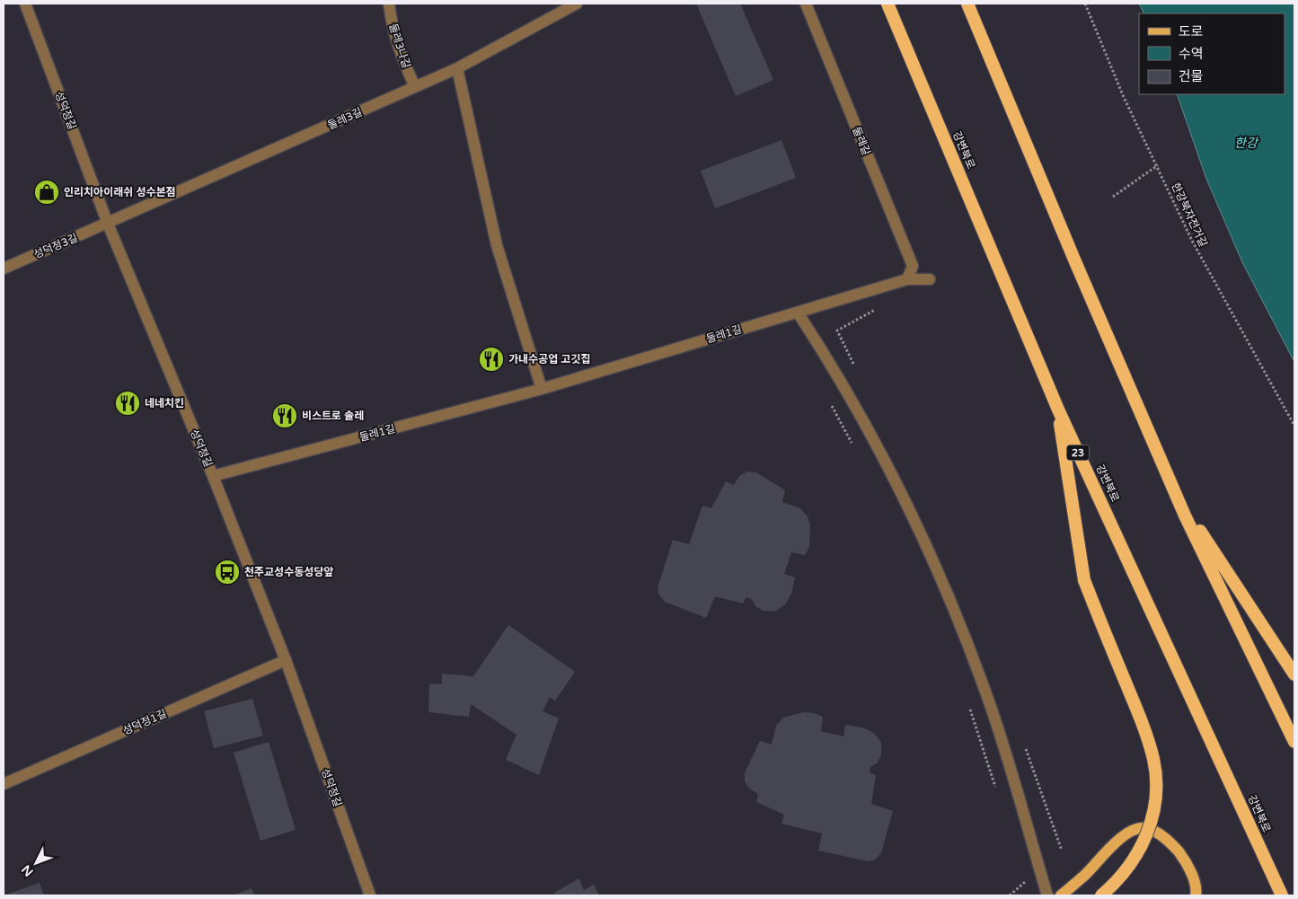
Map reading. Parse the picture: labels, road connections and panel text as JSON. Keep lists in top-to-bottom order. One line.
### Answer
{"streets":{"highway":["강변북로","23"],"street":["둘레3나길","성덕정길","둘레3길","둘레길","성덕정3길","둘레1길","성덕정1길"],"path":["한강북자전거길"]},"crossings":[["둘레3나길","둘레3길"],["성덕정길","둘레3길"],["성덕정길","성덕정3길"],["성덕정길","둘레1길"],["성덕정길","성덕정1길"],["둘레3길","성덕정3길"],["둘레길","둘레1길"]],"water":["한강"],"places":{"shop":["인리치아이래쉬 성수본점"],"restaurant":["가내수공업 고깃집","네네치킨","비스트로 솔레"],"bus stop":["천주교성수동성당앞"]},"legend":["도로","수역","건물"],"north":"bottom left"}
